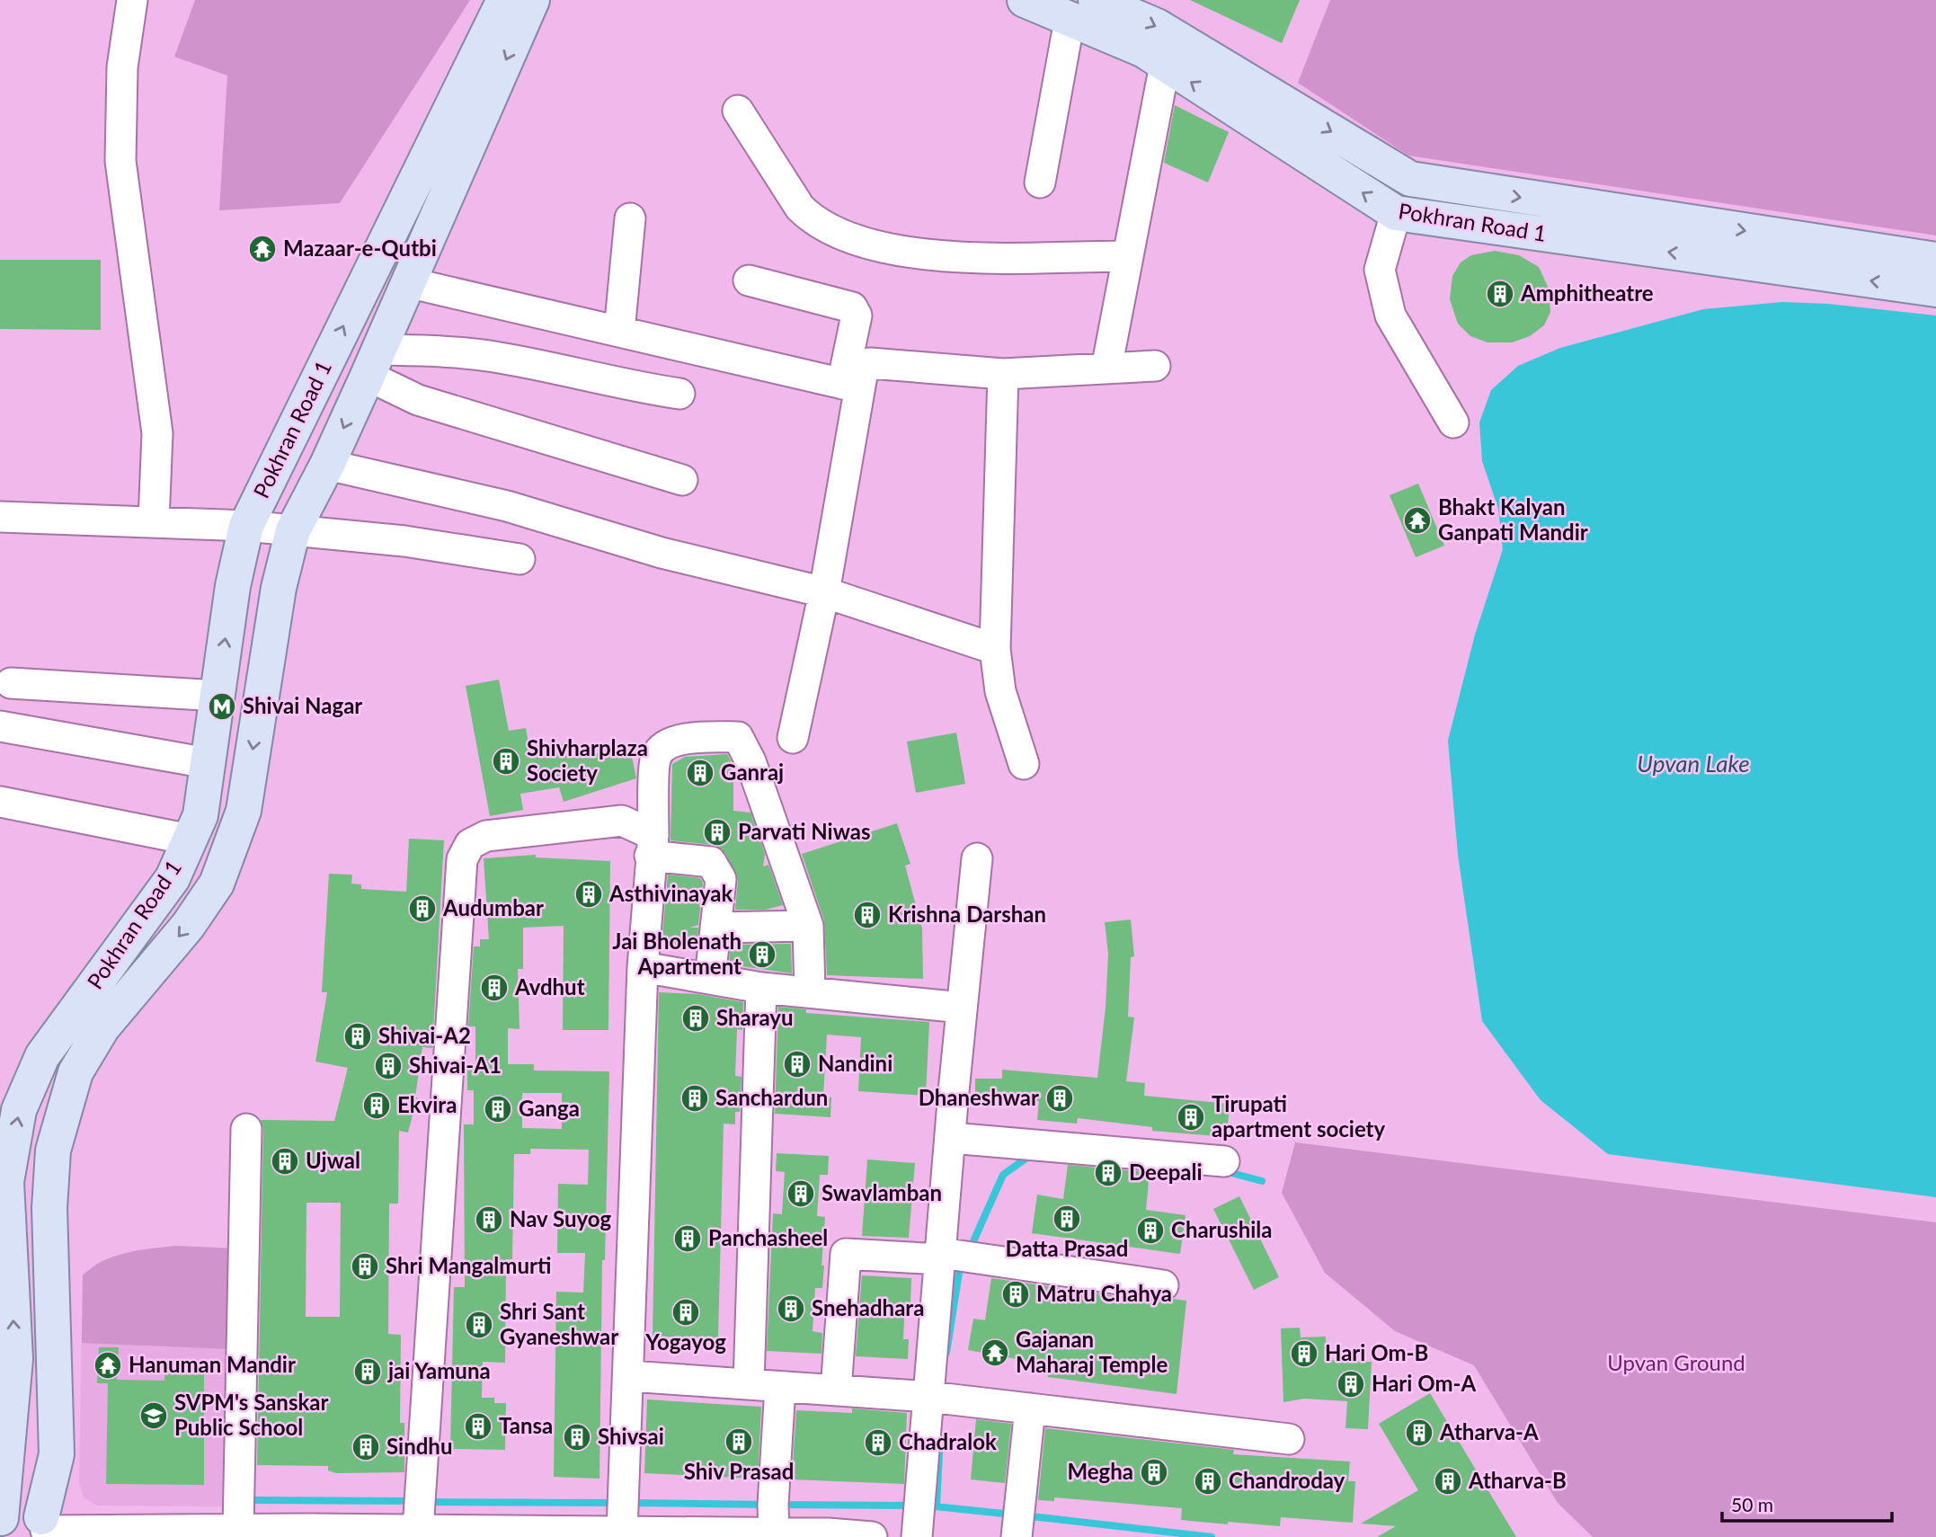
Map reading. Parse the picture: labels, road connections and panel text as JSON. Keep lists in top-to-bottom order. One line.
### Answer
{"streets":{"main road":["Pokhran Road 1"]},"water":["Upvan Lake"],"parks":["Upvan Ground"],"places":{"temple":["Mazaar-e-Qutbi","Bhakt Kalyan Ganpati Mandir","Gajanan Maharaj Temple","Hanuman Mandir"],"building":["Amphitheatre","Shivharplaza Society","Ganraj","Parvati Niwas","Asthivinayak","Audumbar","Krishna Darshan","Jai Bholenath Apartment","Avdhut","Sharayu","Shivai-A2","Nandini","Shivai-A1","Sanchardun","Dhaneshwar","Ekvira","Ganga","Tirupati apartment society","Ujwal","Deepali","Swavlamban","Datta Prasad","Nav Suyog","Charushila","Panchasheel","Shri Mangalmurti","Matru Chahya","Snehadhara","Yogayog","Shri Sant Gyaneshwar","Hari Om-B","jai Yamuna","Hari Om-A","Tansa","Atharva-A","Shivsai","Shiv Prasad","Chadralok","Sindhu","Megha","Chandroday","Atharva-B"],"metro station":["Shivai Nagar"],"school or university":["SVPM's Sanskar Public School"]},"scale_bar":"50 m"}
